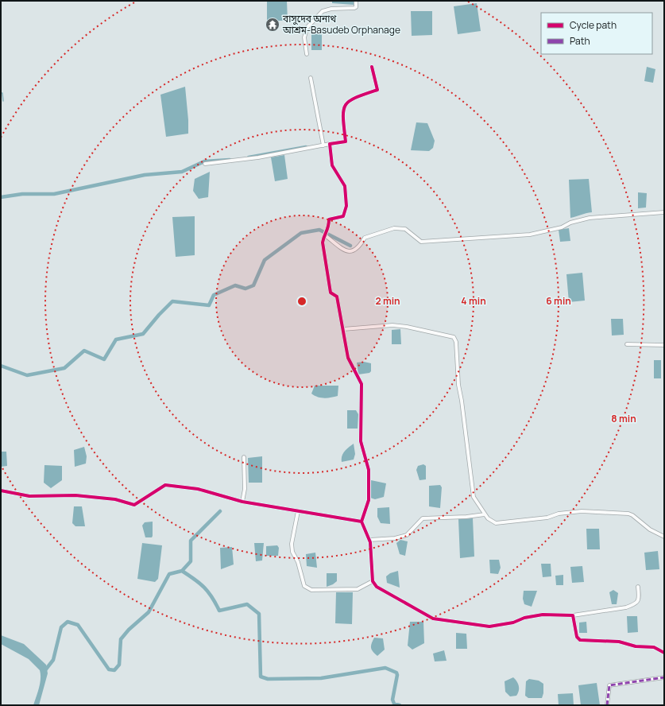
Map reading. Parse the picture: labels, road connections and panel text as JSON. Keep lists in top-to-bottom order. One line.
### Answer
{"places":{"temple":["বাসুদেব অনাথ আশ্রম-Basudeb Orphanage"]},"legend":["Cycle path","Path"],"rings":["2 min","4 min","6 min","8 min"]}
